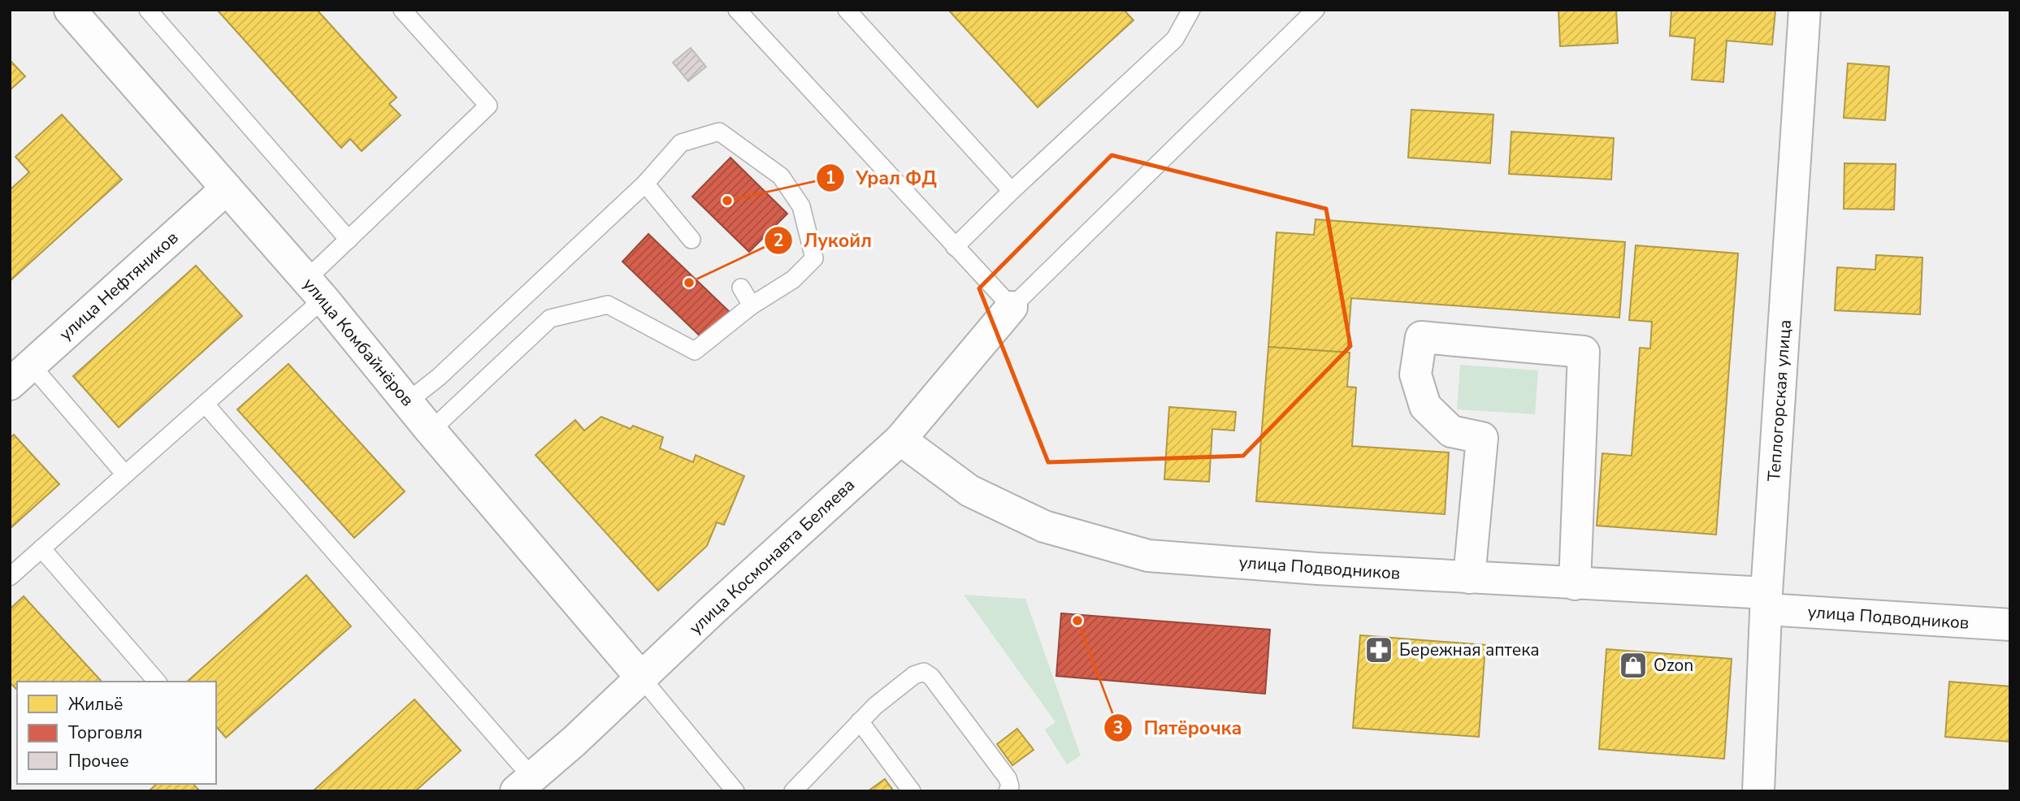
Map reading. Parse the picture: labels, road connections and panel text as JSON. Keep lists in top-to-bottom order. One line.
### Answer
{"streets":{"street":["улица Нефтяников","улица Комбайнёров","Теплогорская улица","улица Космонавта Беляева","улица Подводников"]},"crossings":[["улица Нефтяников","улица Комбайнёров"],["улица Комбайнёров","улица Космонавта Беляева"],["Теплогорская улица","улица Подводников"],["улица Космонавта Беляева","улица Подводников"]],"places":{"other":["Урал ФД","Лукойл","Пятёрочка"],"pharmacy":["Бережная аптека"],"shop":["Ozon"]},"legend":["Жильё","Торговля","Прочее"]}
